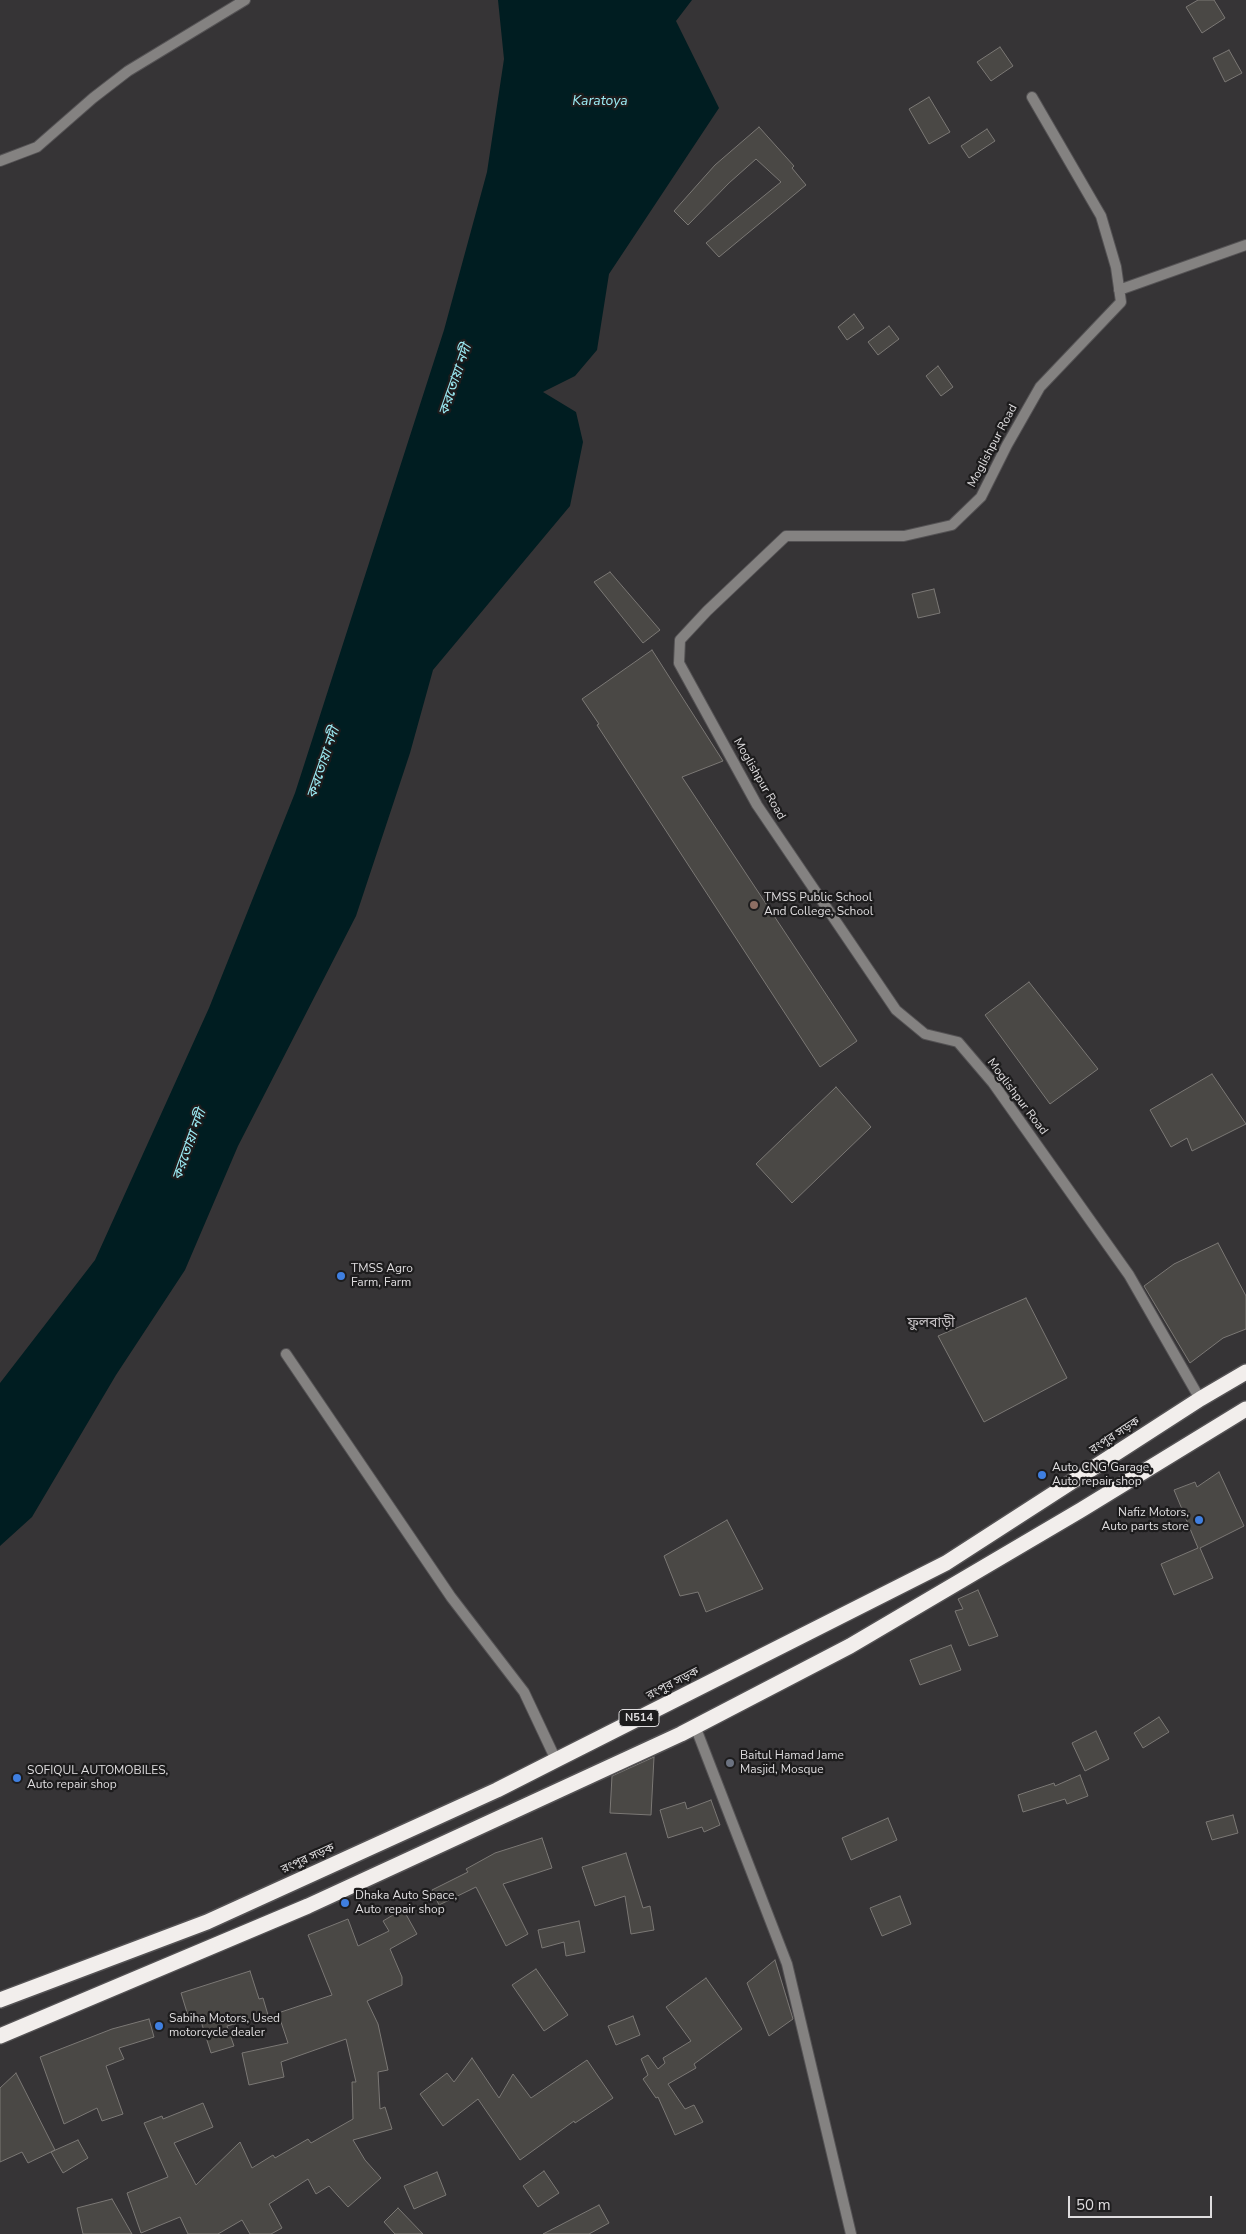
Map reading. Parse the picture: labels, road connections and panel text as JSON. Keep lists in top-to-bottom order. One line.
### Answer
{"streets":{"highway":["রংপুর সড়ক","N514"],"street":["Moglishpur Road"]},"crossings":[["Moglishpur Road","রংপুর সড়ক"]],"districts":["ফুলবাড়ী"],"water":["Karatoya","করতোয়া নদী"],"places":["TMSS Public School And College, School","TMSS Agro Farm, Farm","Auto CNG Garage, Auto repair shop","Nafiz Motors, Auto parts store","Baitul Hamad Jame Masjid, Mosque","SOFIQUL AUTOMOBILES, Auto repair shop","Dhaka Auto Space, Auto repair shop","Sabiha Motors, Used motorcycle dealer"],"scale_bar":"50 m"}
